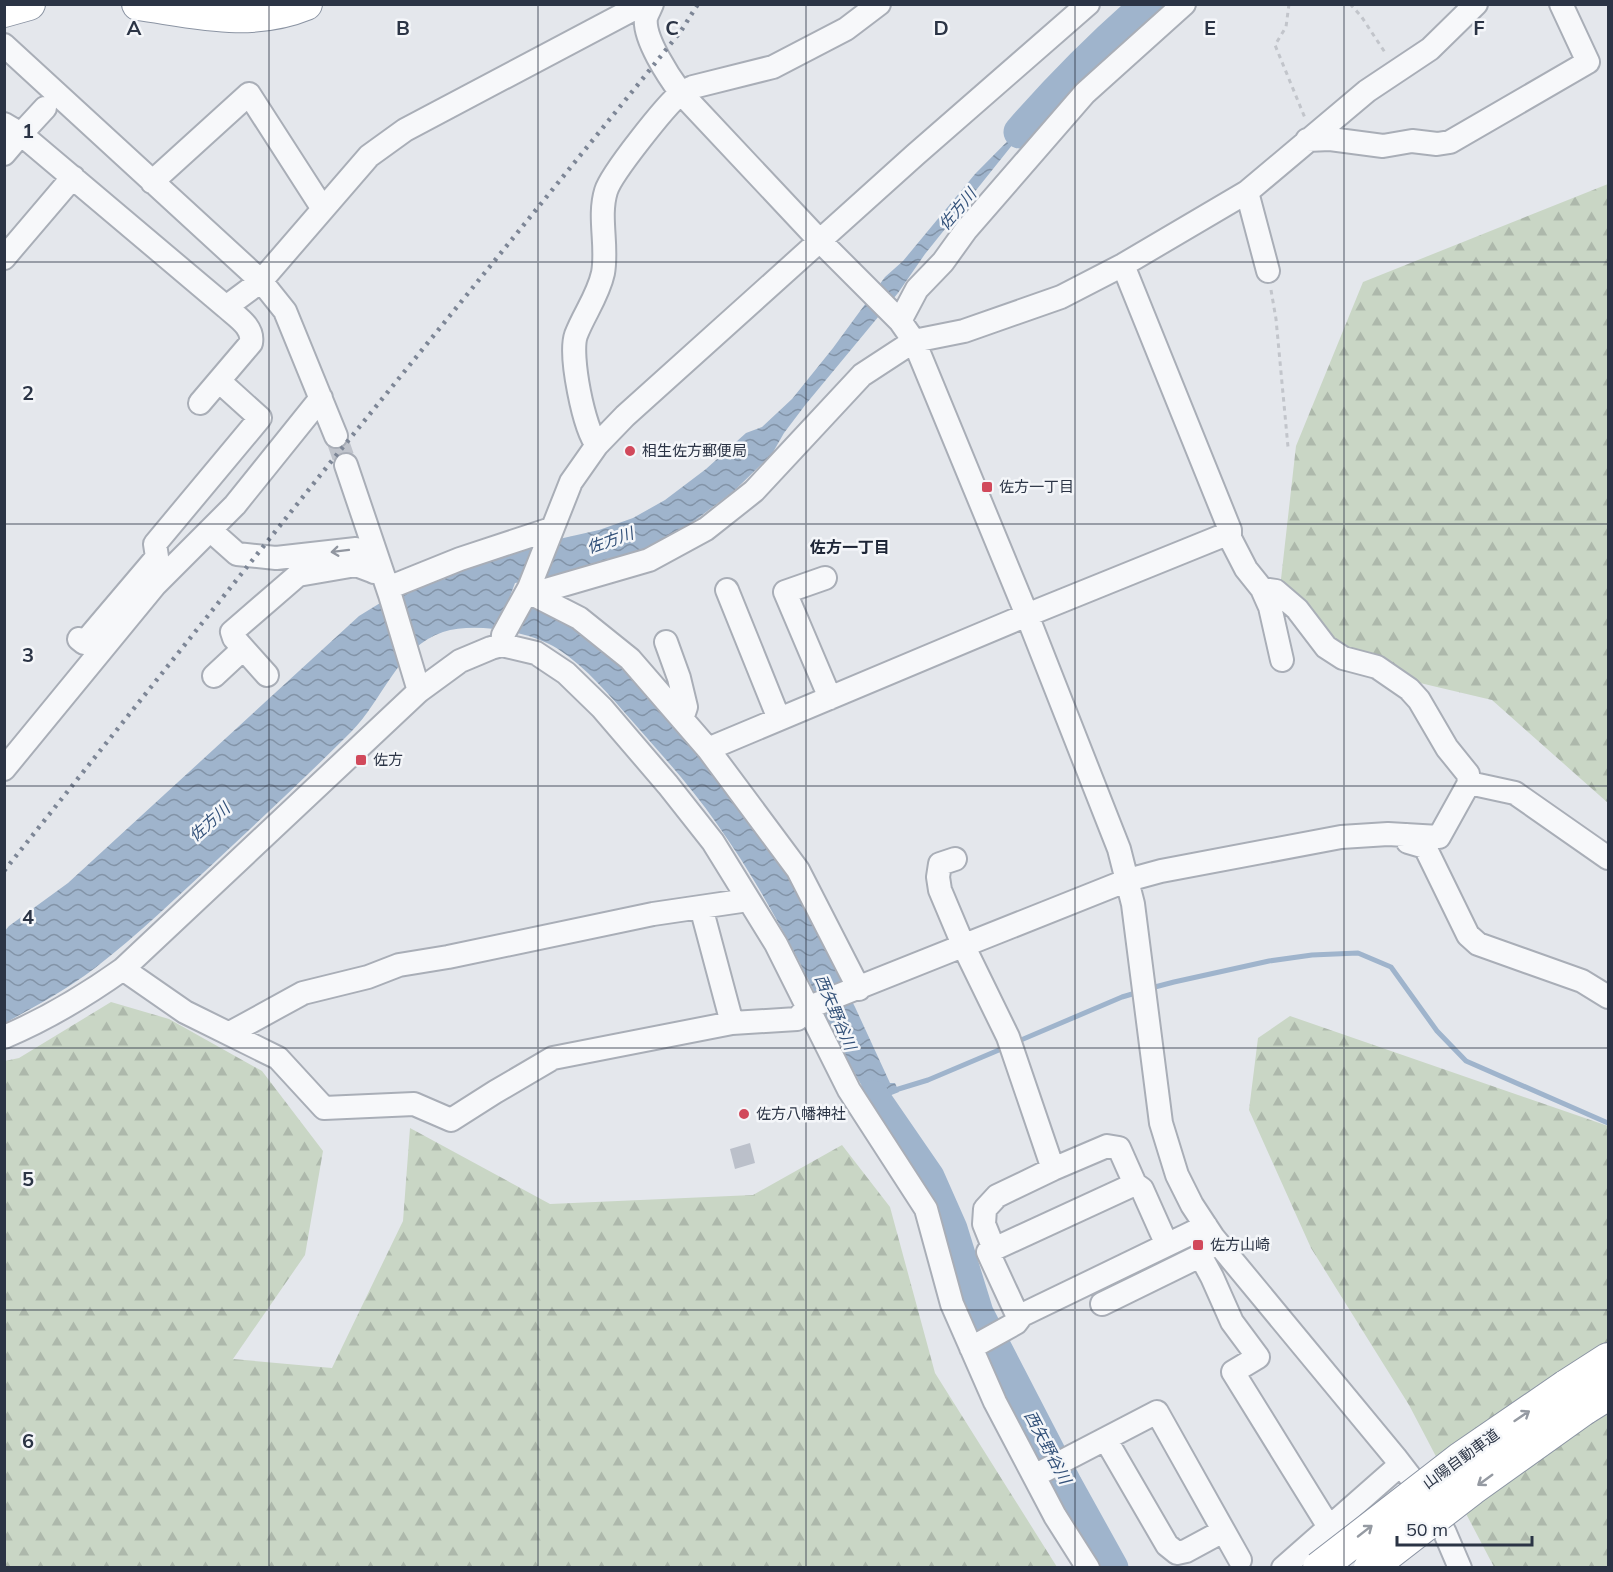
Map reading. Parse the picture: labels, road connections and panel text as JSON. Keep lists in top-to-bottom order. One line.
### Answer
{"streets":{"highway":["山陽自動車道"]},"districts":["佐方一丁目"],"water":["佐方川","西矢野谷川"],"places":{"other":["相生佐方郵便局","佐方八幡神社"],"transit":["佐方一丁目","佐方","佐方山崎"]},"scale_bar":"50 m","grid":{"columns":["A","B","C","D","E","F"],"rows":["1","2","3","4","5","6"]}}
